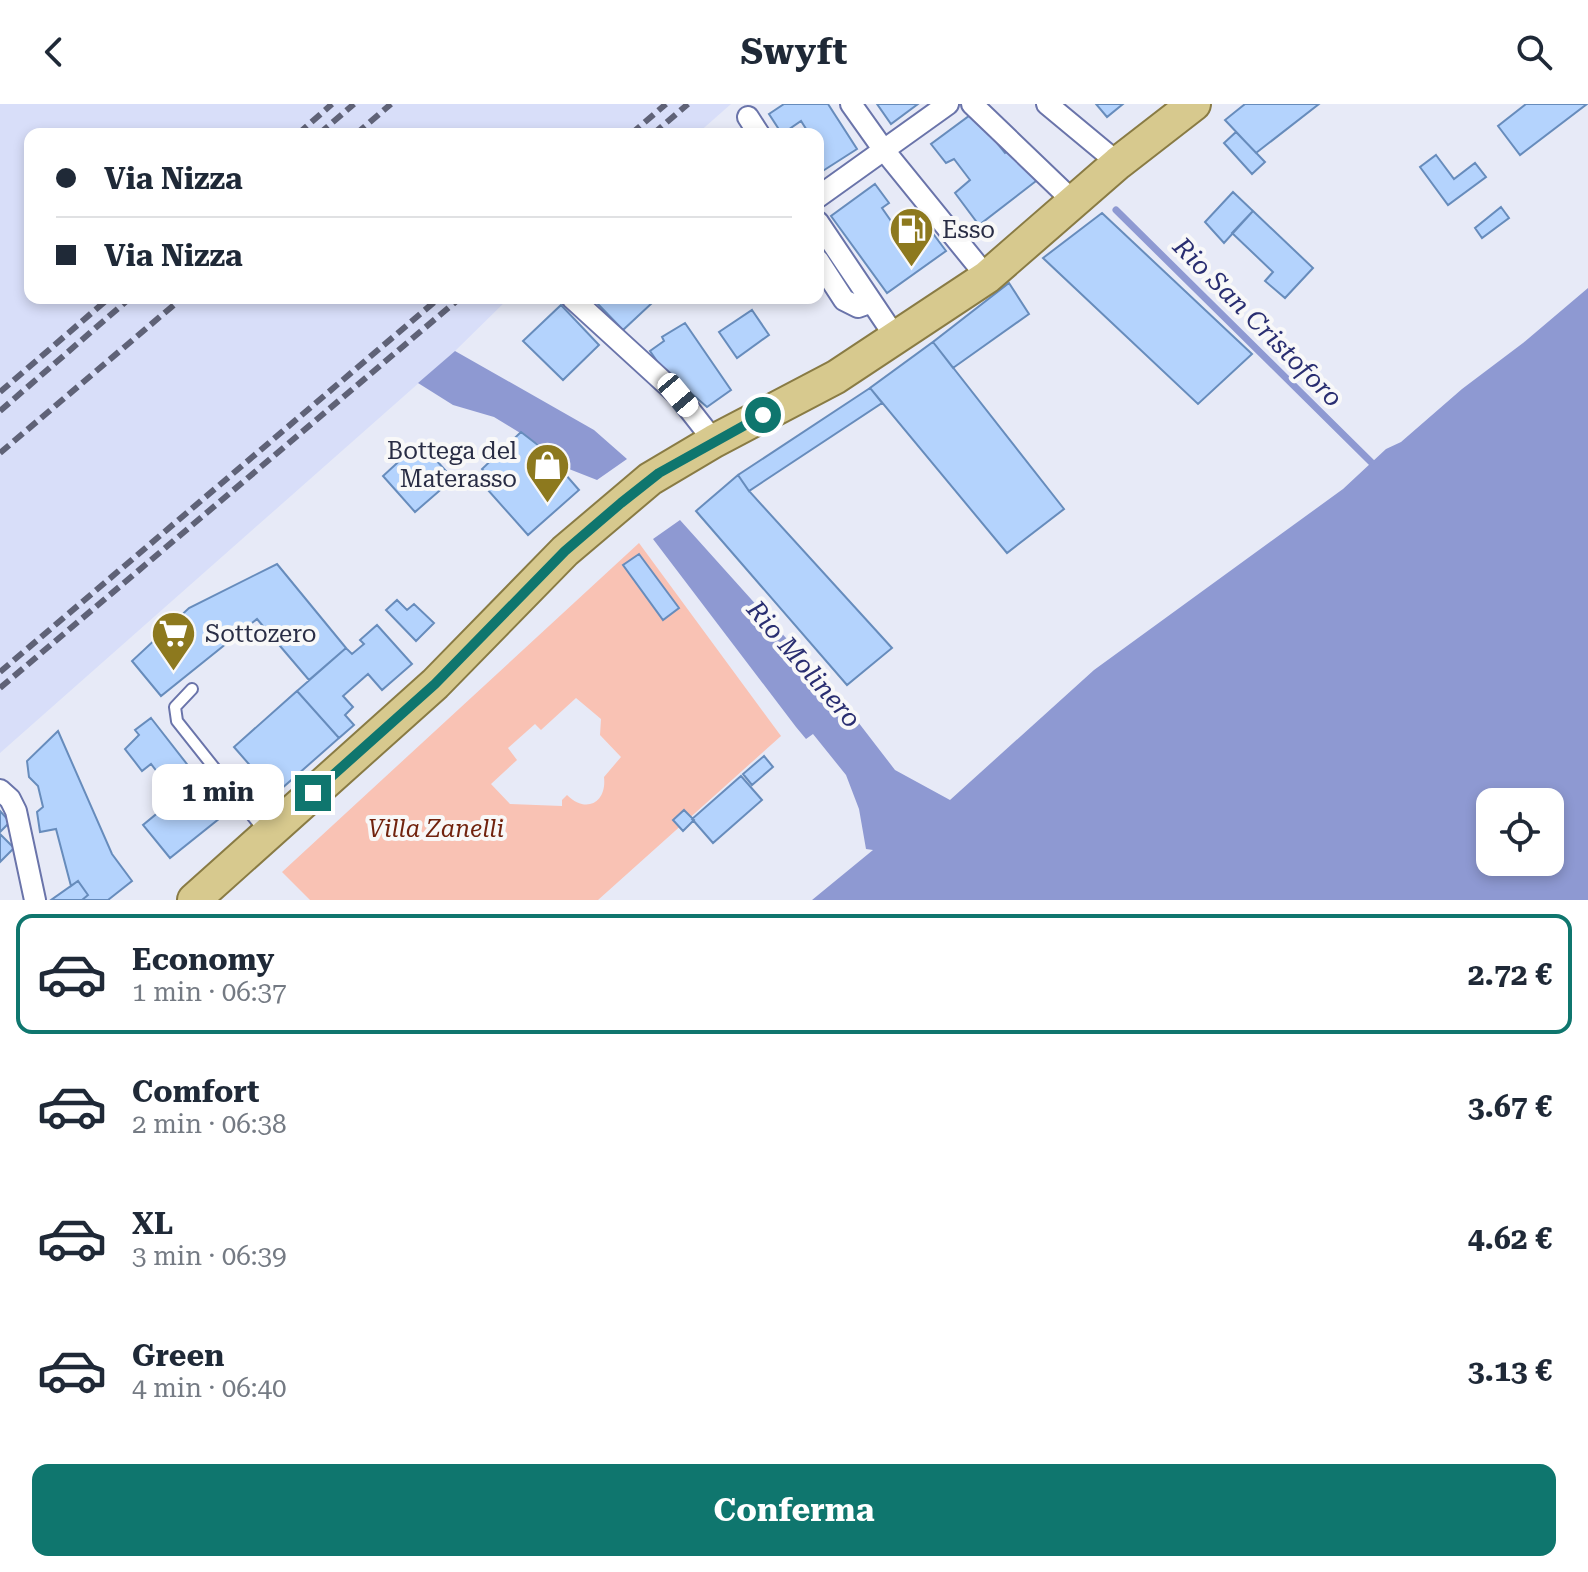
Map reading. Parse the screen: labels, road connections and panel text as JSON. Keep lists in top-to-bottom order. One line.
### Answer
{"water":["Rio San Cristoforo","Rio Molinero"],"parks":["Villa Zanelli"],"places":{"fuel station":["Esso"],"shop":["Bottega del Materasso"],"supermarket":["Sottozero"]},"page":{"header":"Swyft","banner":["Via Nizza","Via Nizza"],"bubble":"1 min","list":[{"name":"Economy","note":"1 min · 06:37","value":"2.72 €"},{"name":"Comfort","note":"2 min · 06:38","value":"3.67 €"},{"name":"XL","note":"3 min · 06:39","value":"4.62 €"},{"name":"Green","note":"4 min · 06:40","value":"3.13 €"}],"buttons":"Conferma"}}
